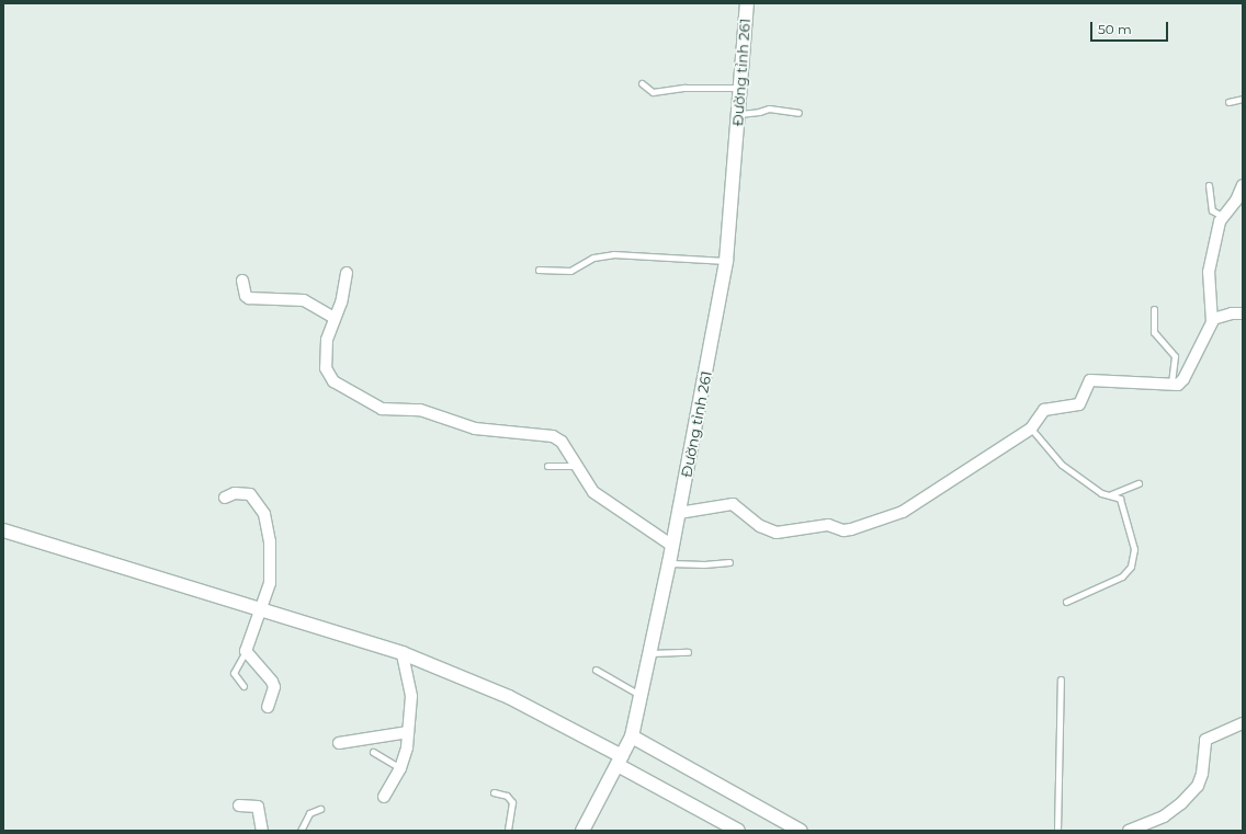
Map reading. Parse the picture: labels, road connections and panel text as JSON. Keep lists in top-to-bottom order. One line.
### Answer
{"streets":{"main road":["Đường tỉnh 261"]},"scale_bar":"50 m"}
